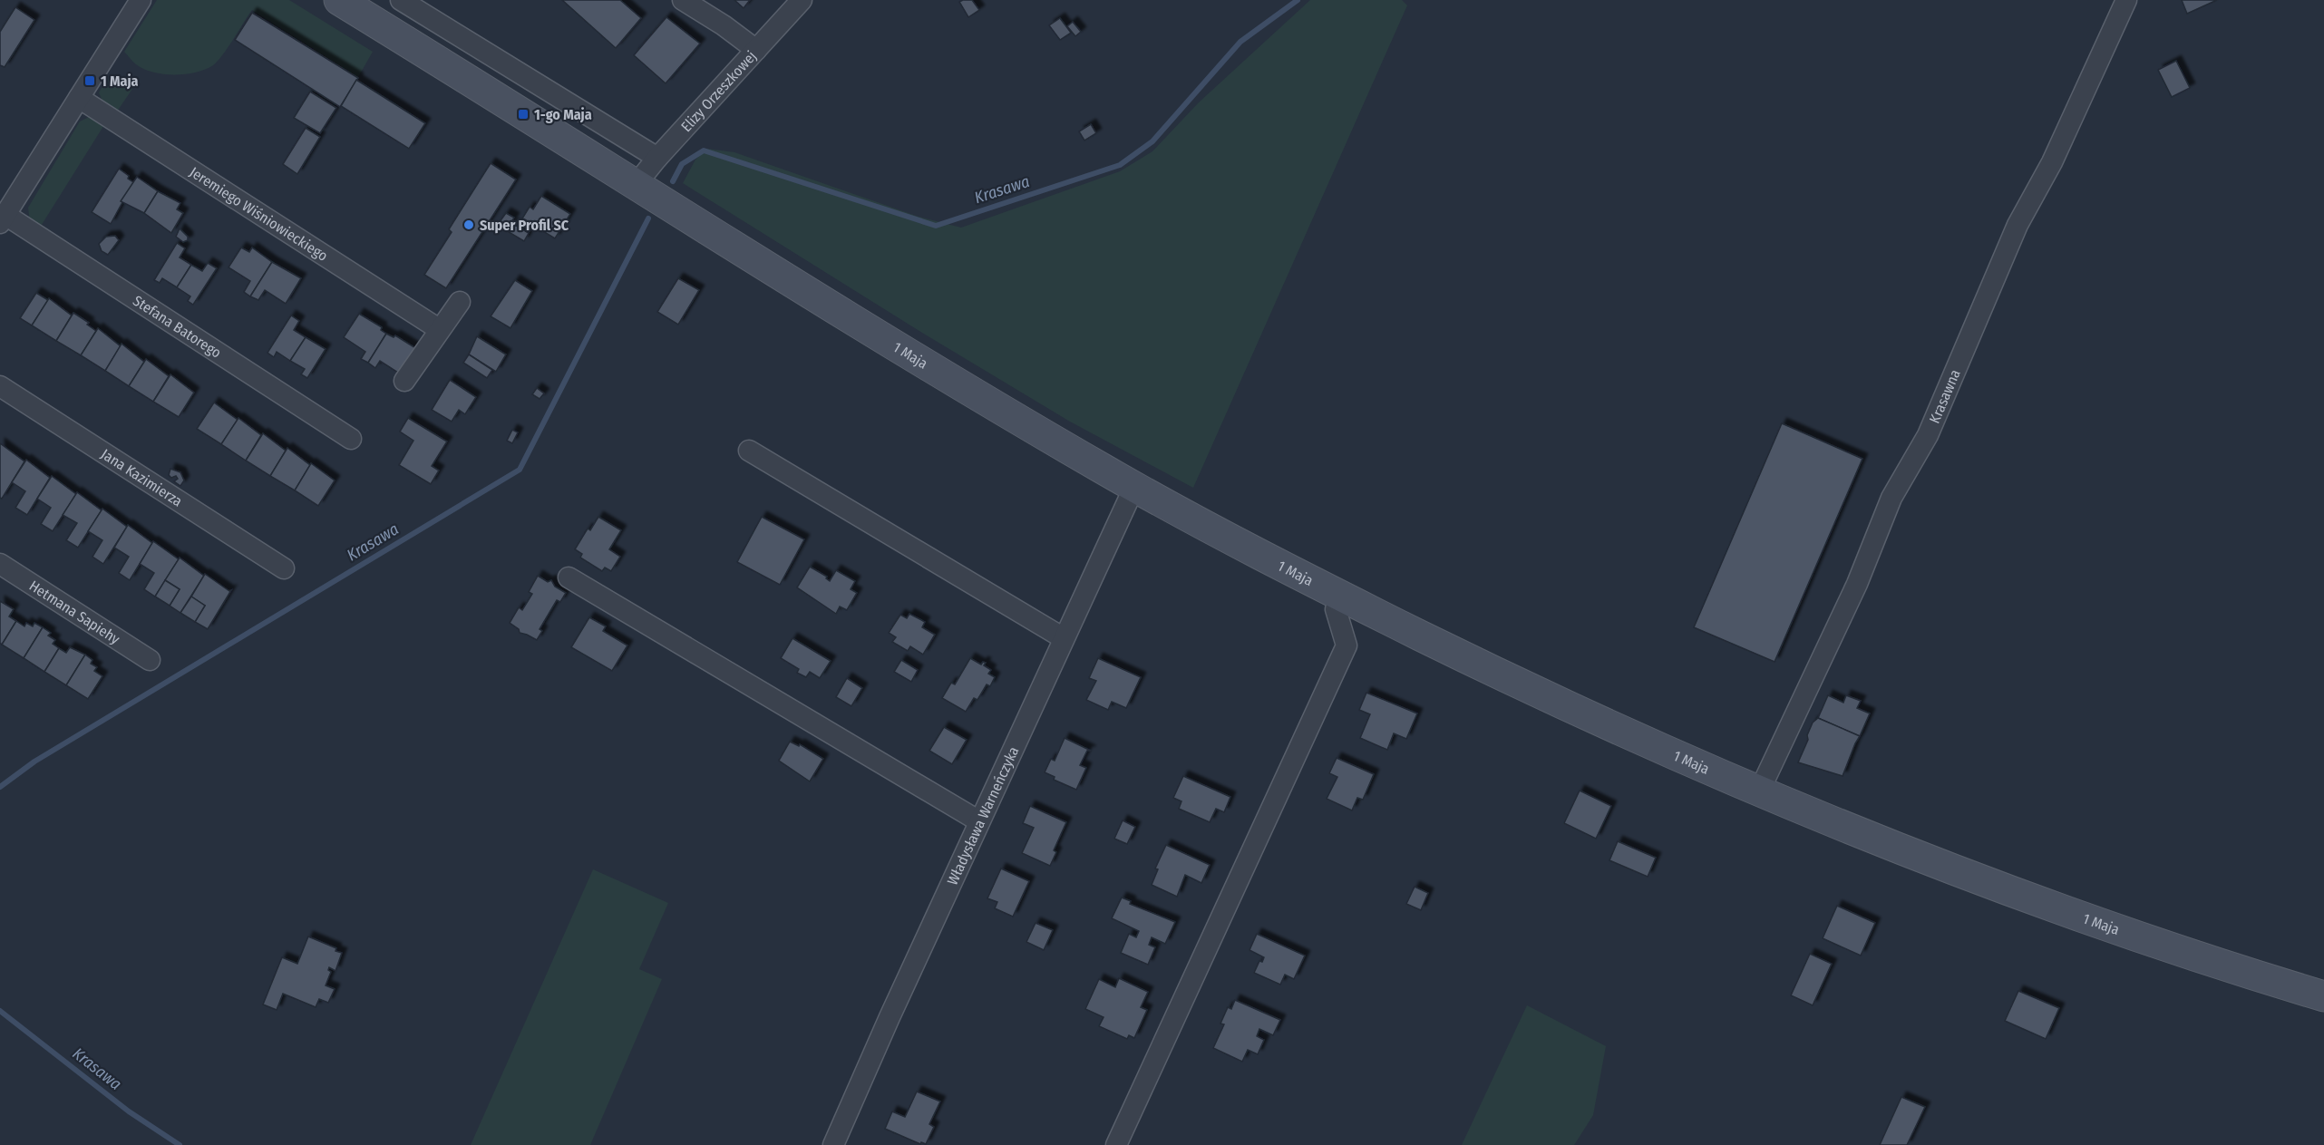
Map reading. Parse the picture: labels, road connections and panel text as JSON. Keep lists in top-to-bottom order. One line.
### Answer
{"streets":{"main road":["1 Maja"],"street":["Elizy Orzeszkowej","Jeremiego Wiśniowieckiego","Stefana Batorego","Krasawna","Jana Kazimierza","Hetmana Sapiehy","Władysława Warneńczyka"]},"crossings":[["Elizy Orzeszkowej","1 Maja"],["1 Maja","Krasawna"],["1 Maja","Władysława Warneńczyka"]],"water":["Krasawa"],"places":{"transit":["1 Maja","1-go Maja"],"other":["Super Profil SC"]}}
